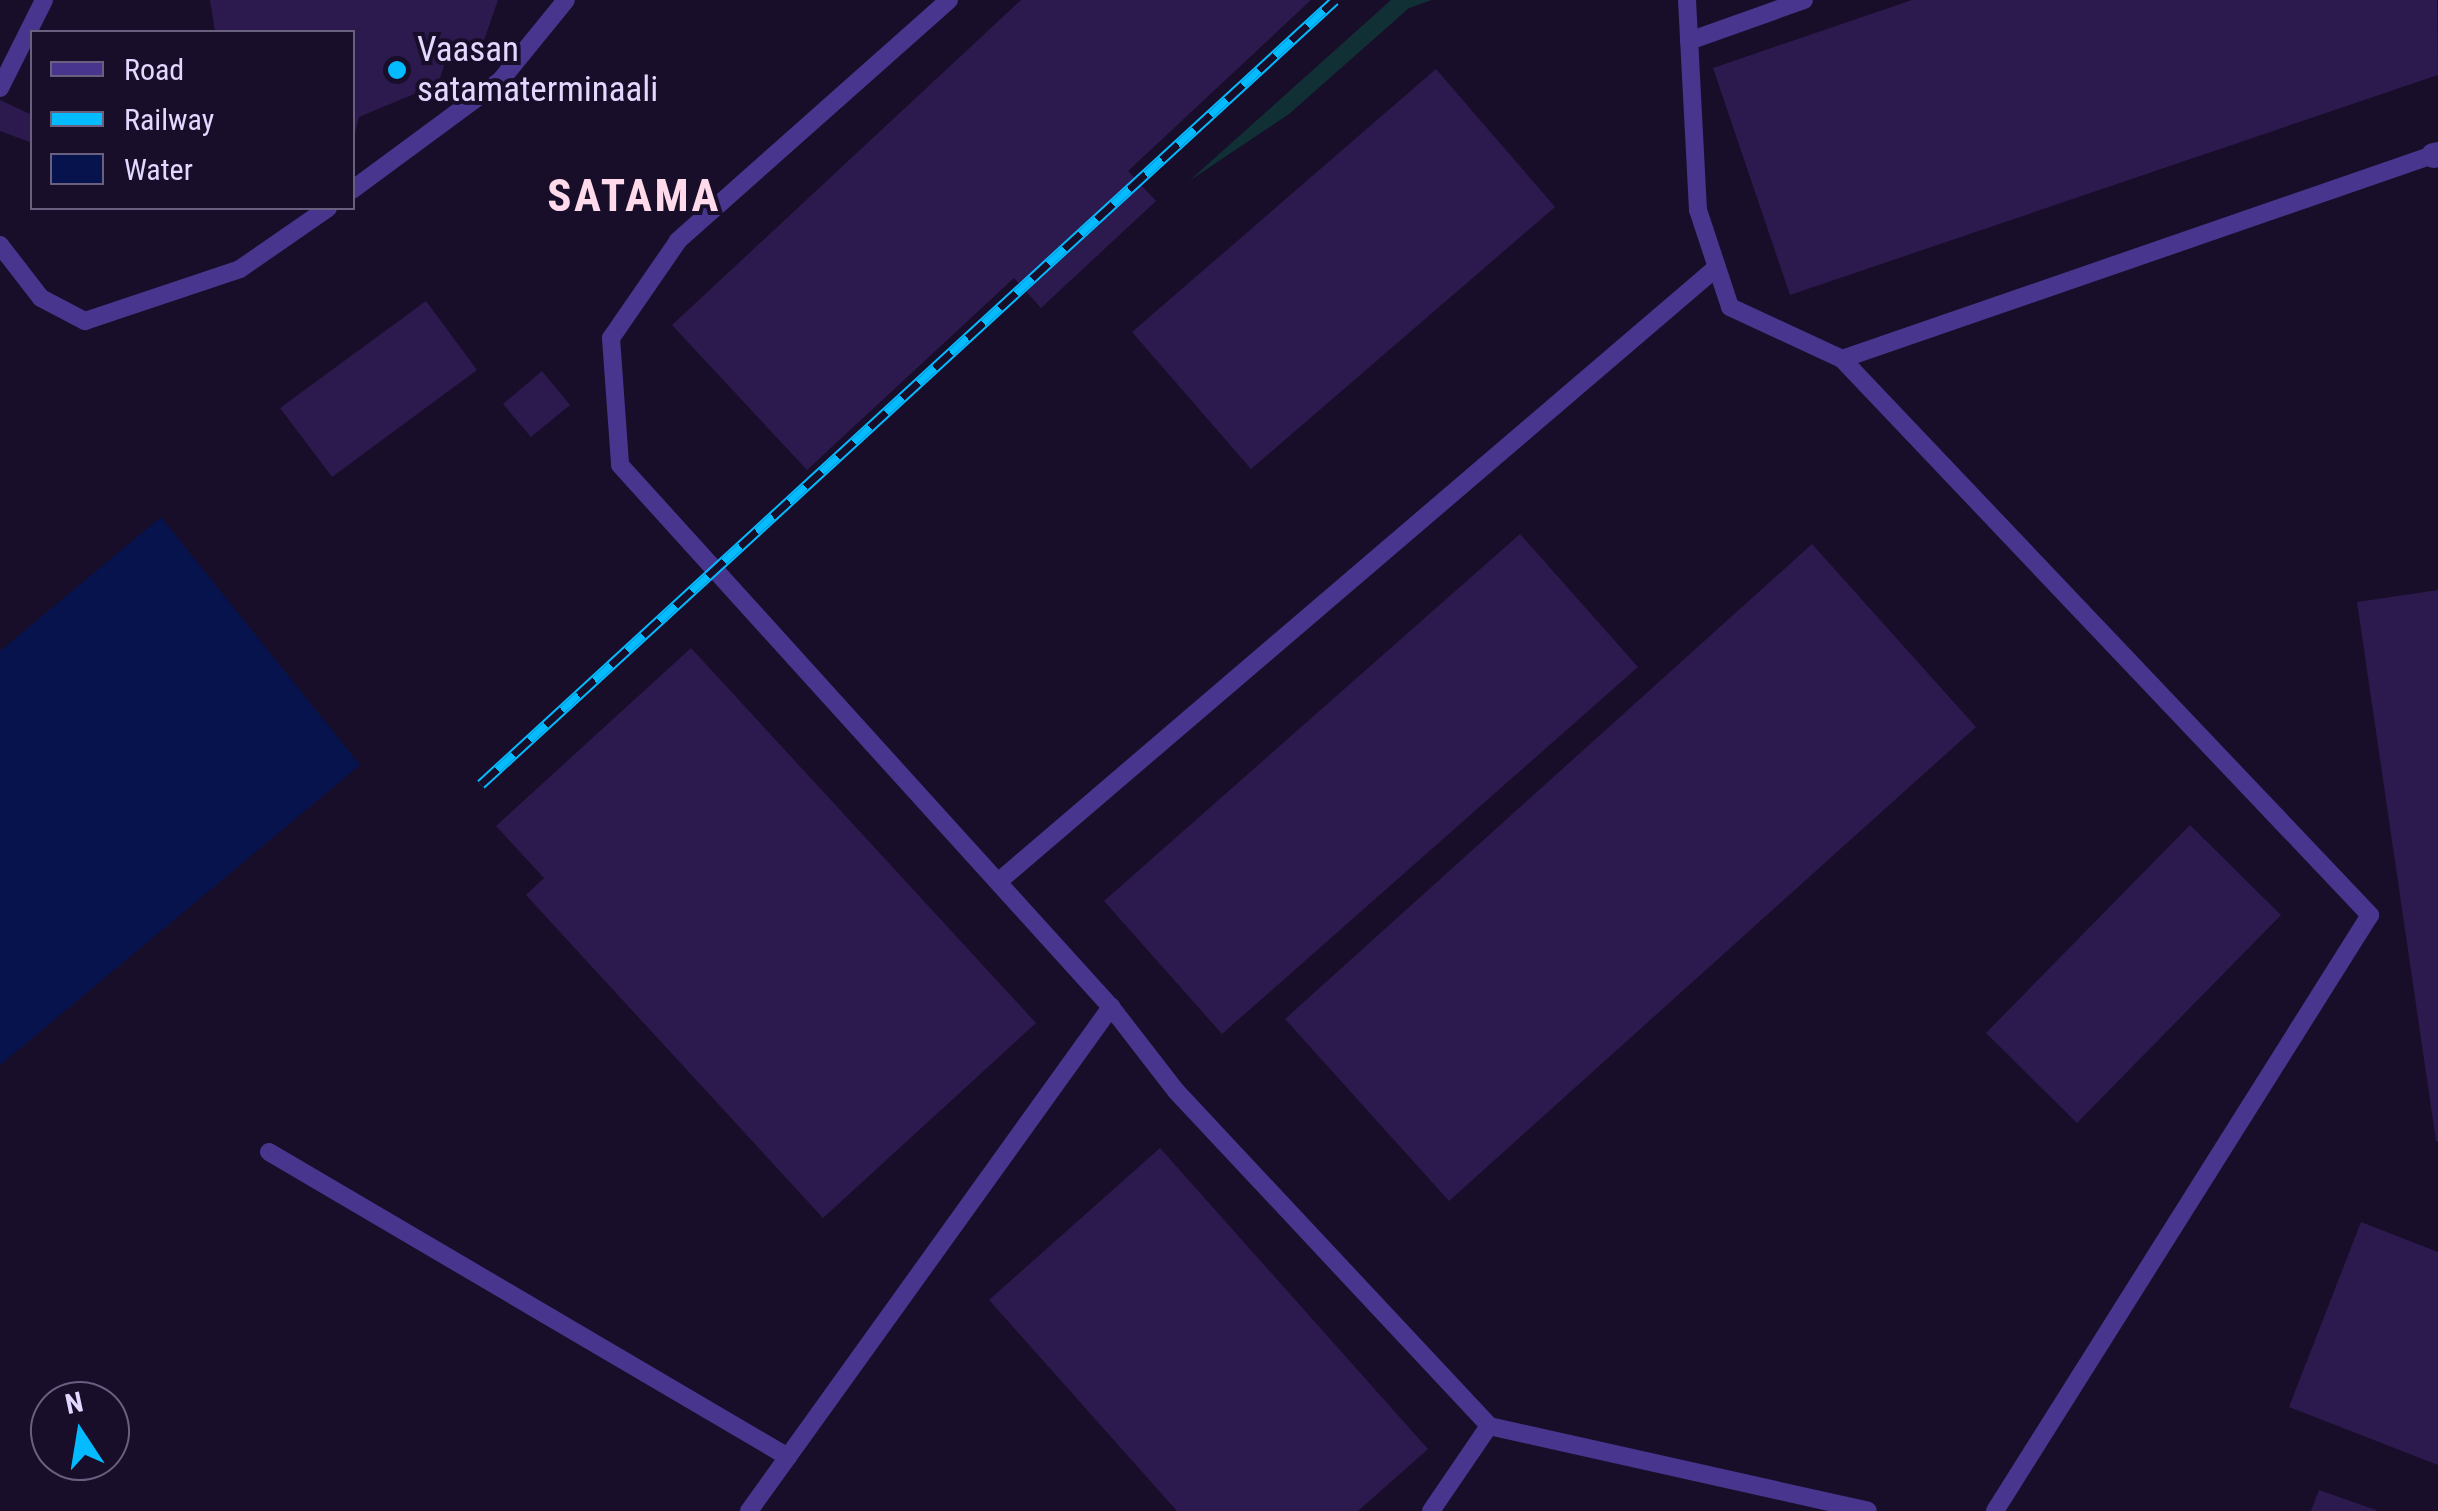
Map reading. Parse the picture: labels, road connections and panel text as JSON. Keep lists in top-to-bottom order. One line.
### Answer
{"districts":["SATAMA"],"places":["Vaasan satamaterminaali"],"legend":["Road","Railway","Water"],"north":"top"}
